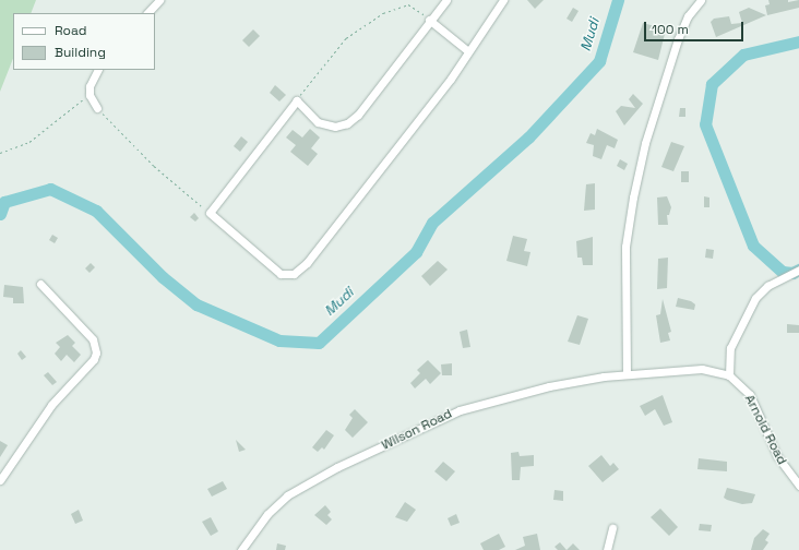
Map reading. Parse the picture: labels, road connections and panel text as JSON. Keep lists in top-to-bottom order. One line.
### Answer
{"streets":{"street":["Wilson Road","Arnold Road"]},"crossings":[["Wilson Road","Arnold Road"]],"water":["Mudi"],"legend":["Road","Building"],"scale_bar":"100 m"}
